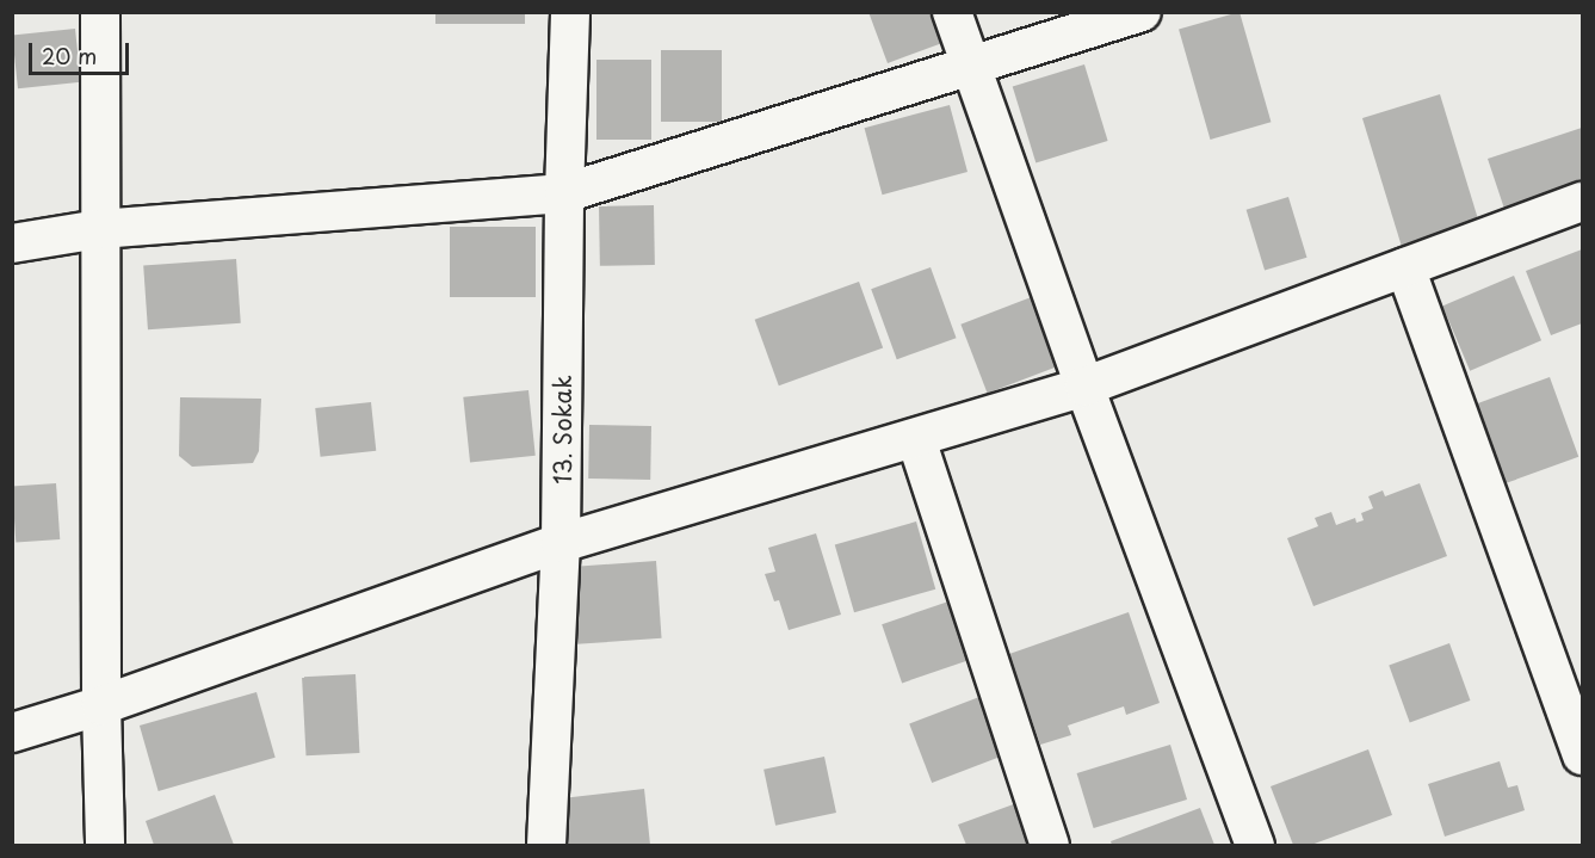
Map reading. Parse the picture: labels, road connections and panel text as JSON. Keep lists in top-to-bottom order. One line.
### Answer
{"streets":{"street":["13. Sokak"]},"scale_bar":"20 m"}
